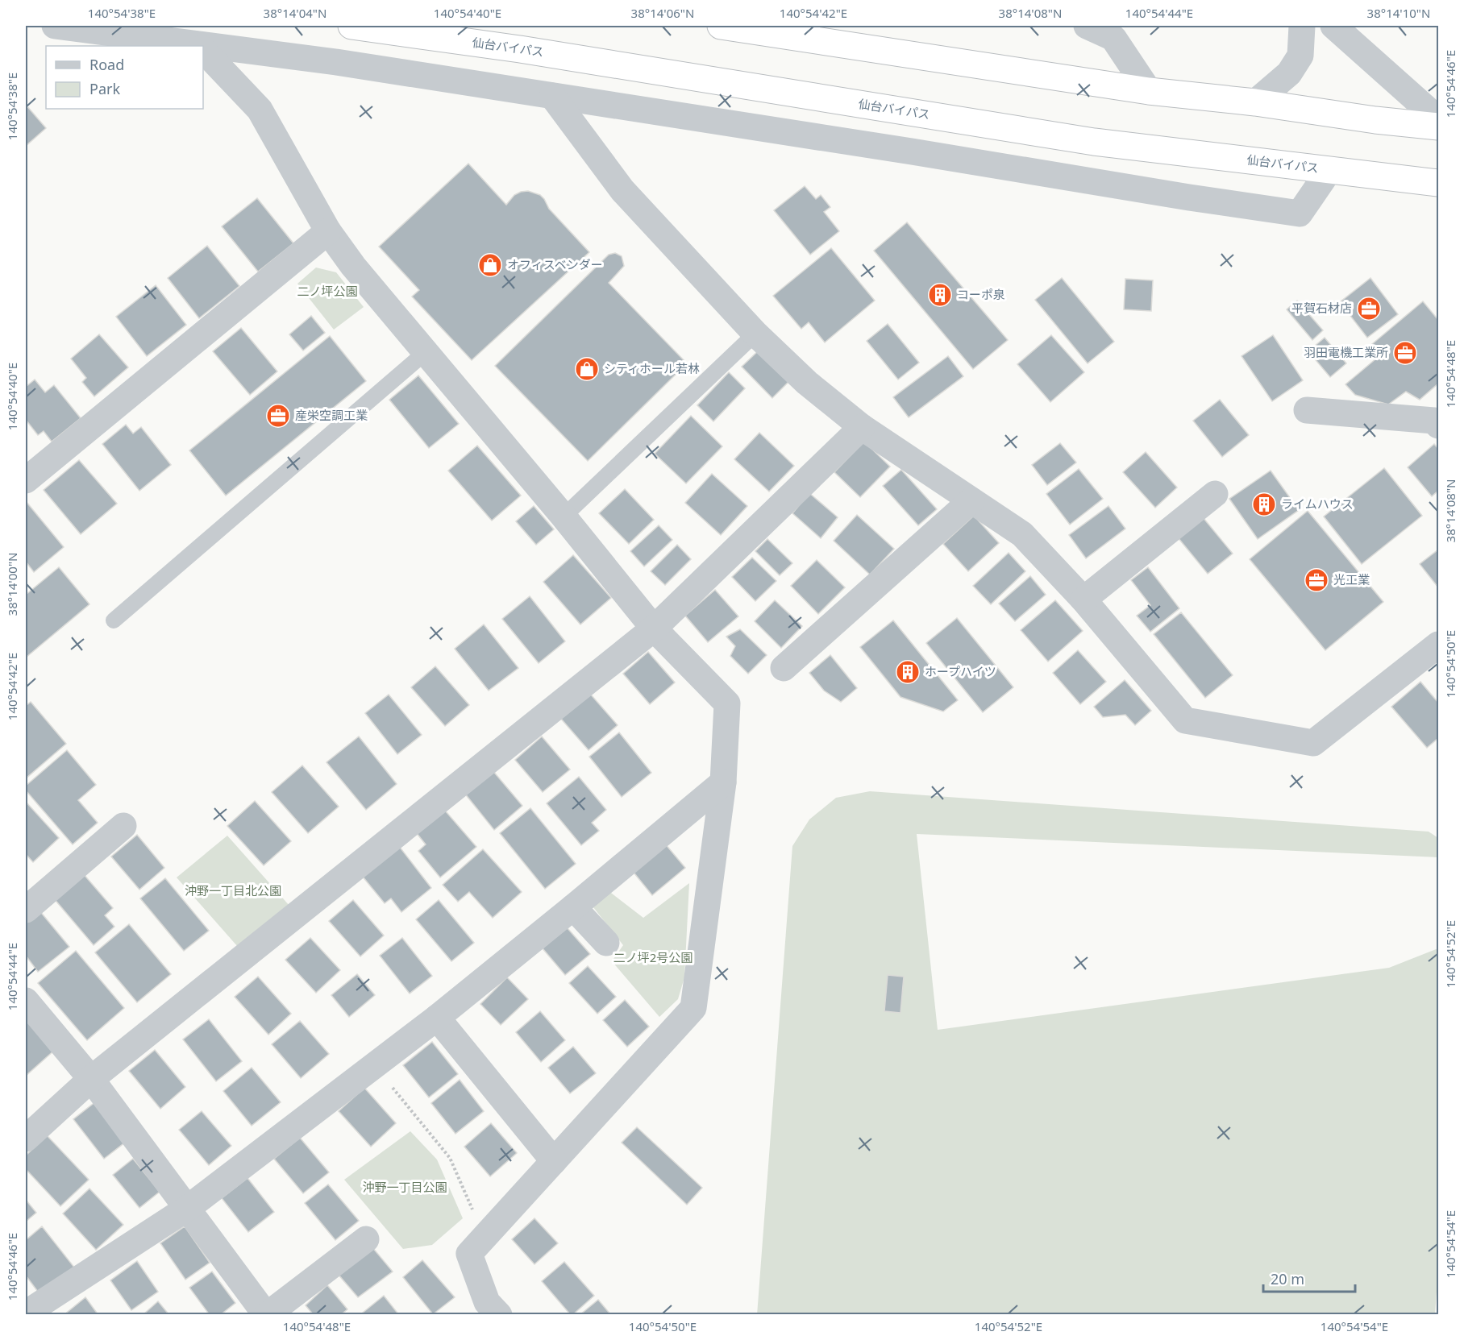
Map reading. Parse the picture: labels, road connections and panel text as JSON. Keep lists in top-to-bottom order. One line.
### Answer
{"streets":{"highway":["仙台バイパス"]},"parks":["二ノ坪公園","沖野一丁目北公園","二ノ坪2号公園","沖野一丁目公園"],"places":{"shop":["オフィスベンダー","シティホール若林"],"building":["コーポ泉","ライムハウス","ホープハイツ"],"office":["平賀石材店","羽田電機工業所","産栄空調工業","光工業"]},"legend":["Road","Park"],"scale_bar":"20 m","coordinates":["140°54'38\"E","38°14'04\"N","140°54'40\"E","38°14'06\"N","140°54'42\"E","38°14'08\"N","140°54'44\"E","38°14'10\"N","140°54'46\"E","140°54'48\"E","38°14'00\"N","140°54'50\"E","140°54'52\"E","140°54'54\"E"]}
